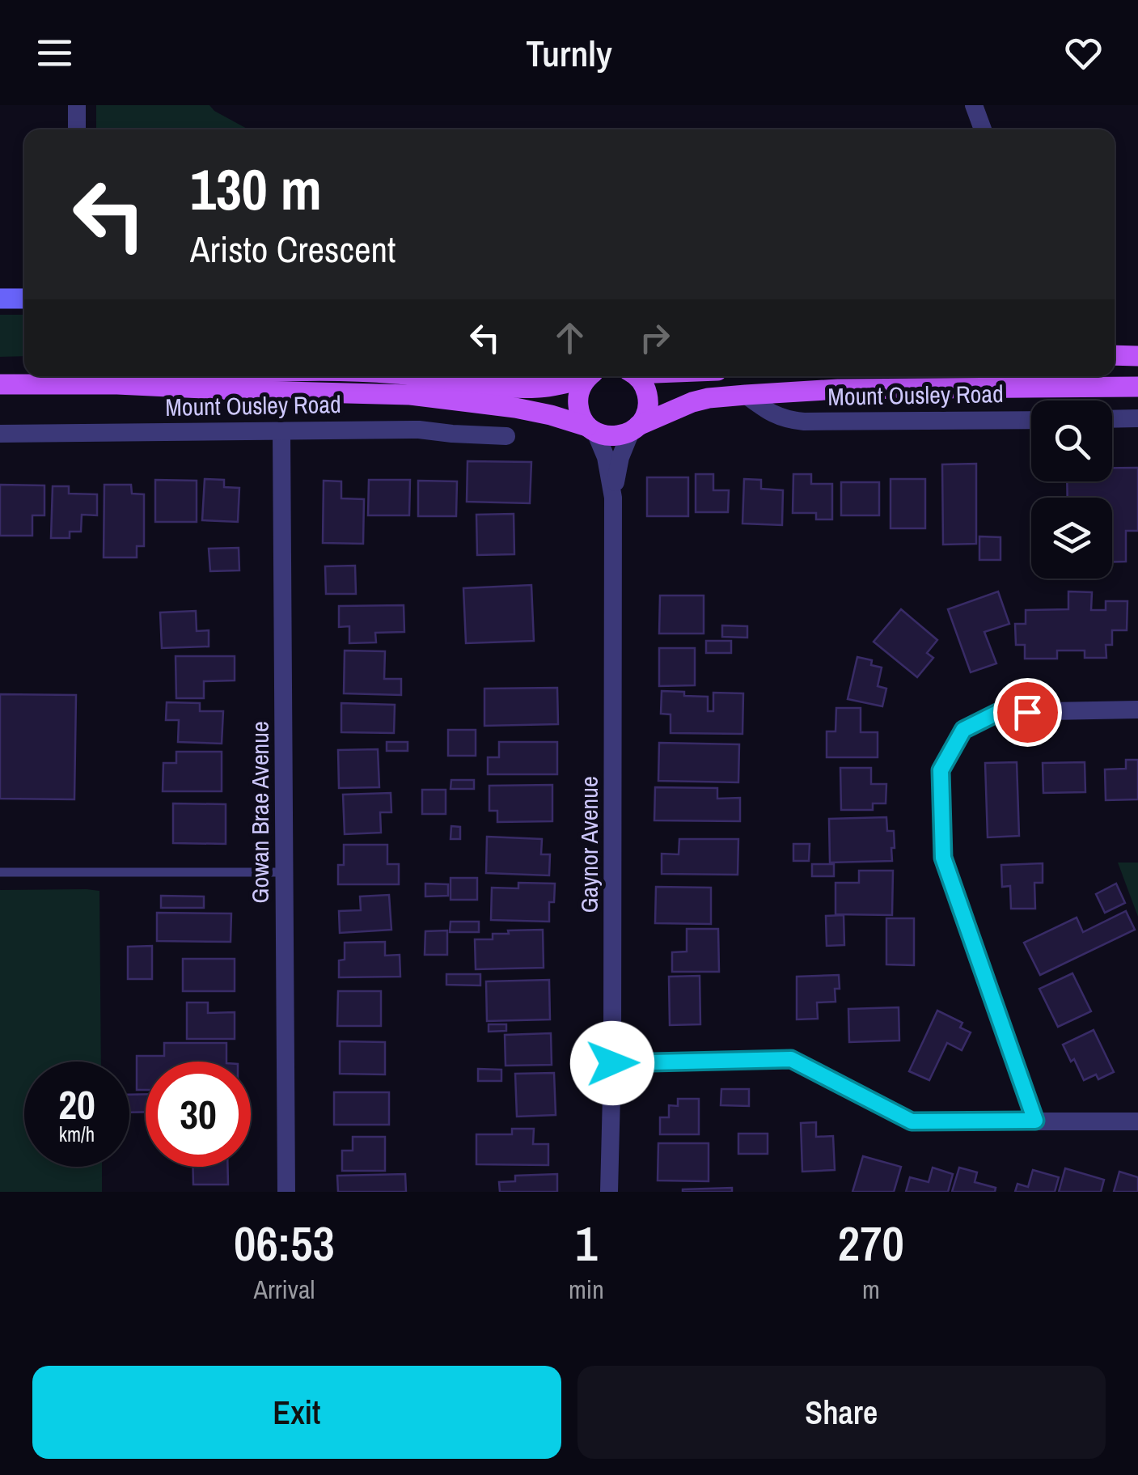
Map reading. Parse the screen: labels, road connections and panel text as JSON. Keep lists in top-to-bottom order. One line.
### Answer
{"streets":{"main road":["Mount Ousley Road"],"street":["Gowan Brae Avenue","Gaynor Avenue"]},"crossings":[["Mount Ousley Road","Gowan Brae Avenue"],["Mount Ousley Road","Gaynor Avenue"]],"page":{"header":"Turnly","turn":["130 m","Aristo Crescent"],"speed":"20 km/h","limit":"30","eta":["06:53","Arrival","1","min","270","m"],"buttons":["Exit","Share"]}}
